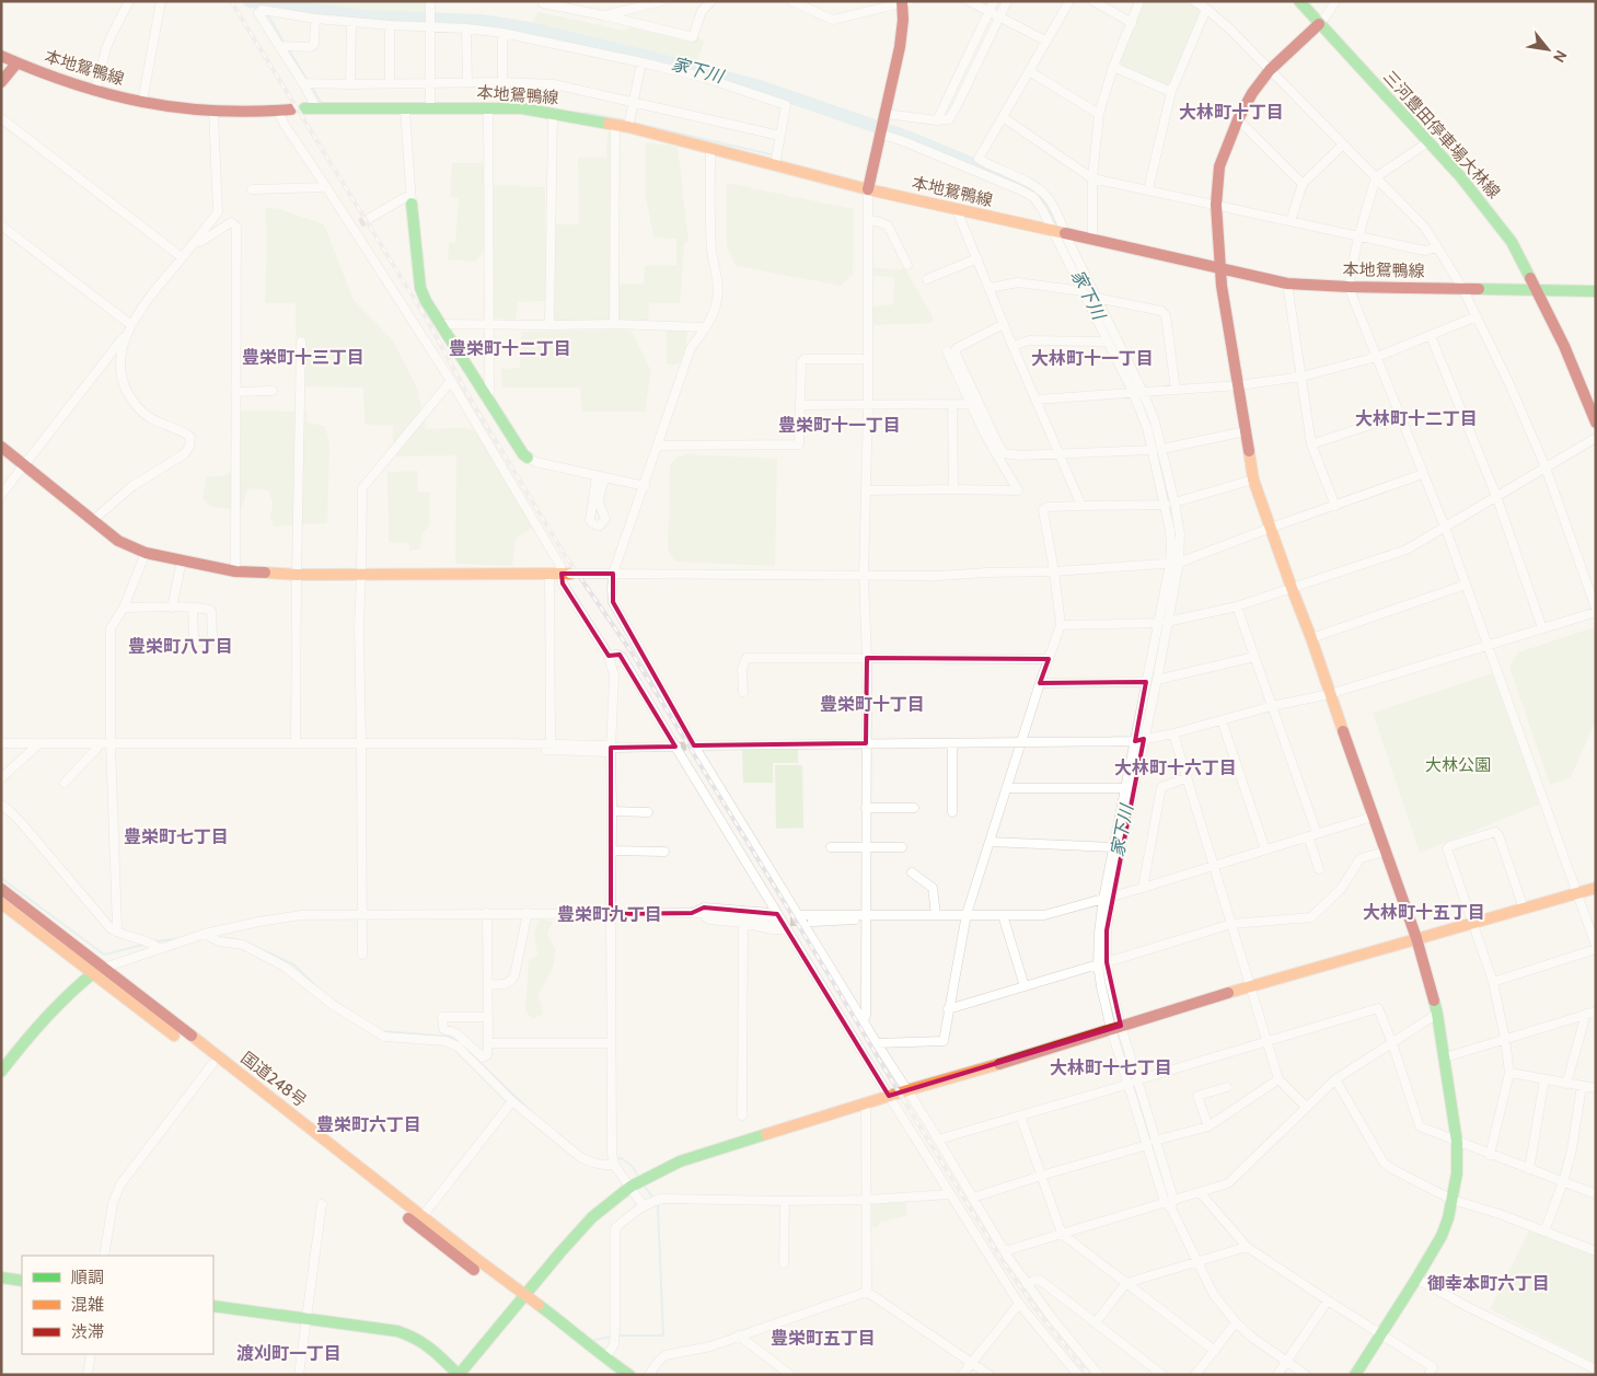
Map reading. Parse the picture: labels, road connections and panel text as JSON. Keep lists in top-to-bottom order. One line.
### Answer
{"streets":{"main road":["本地鴛鴨線","三河豊田停車場大林線","国道248号"]},"crossings":[["本地鴛鴨線","三河豊田停車場大林線"]],"districts":["大林町十丁目","豊栄町十二丁目","豊栄町十三丁目","大林町十一丁目","大林町十二丁目","豊栄町十一丁目","豊栄町八丁目","豊栄町十丁目","大林町十六丁目","豊栄町七丁目","大林町十五丁目","豊栄町九丁目","大林町十七丁目","豊栄町六丁目","御幸本町六丁目","豊栄町五丁目","渡刈町一丁目"],"water":["家下川"],"parks":["大林公園"],"legend":["順調","混雑","渋滞"],"north":"bottom right"}
